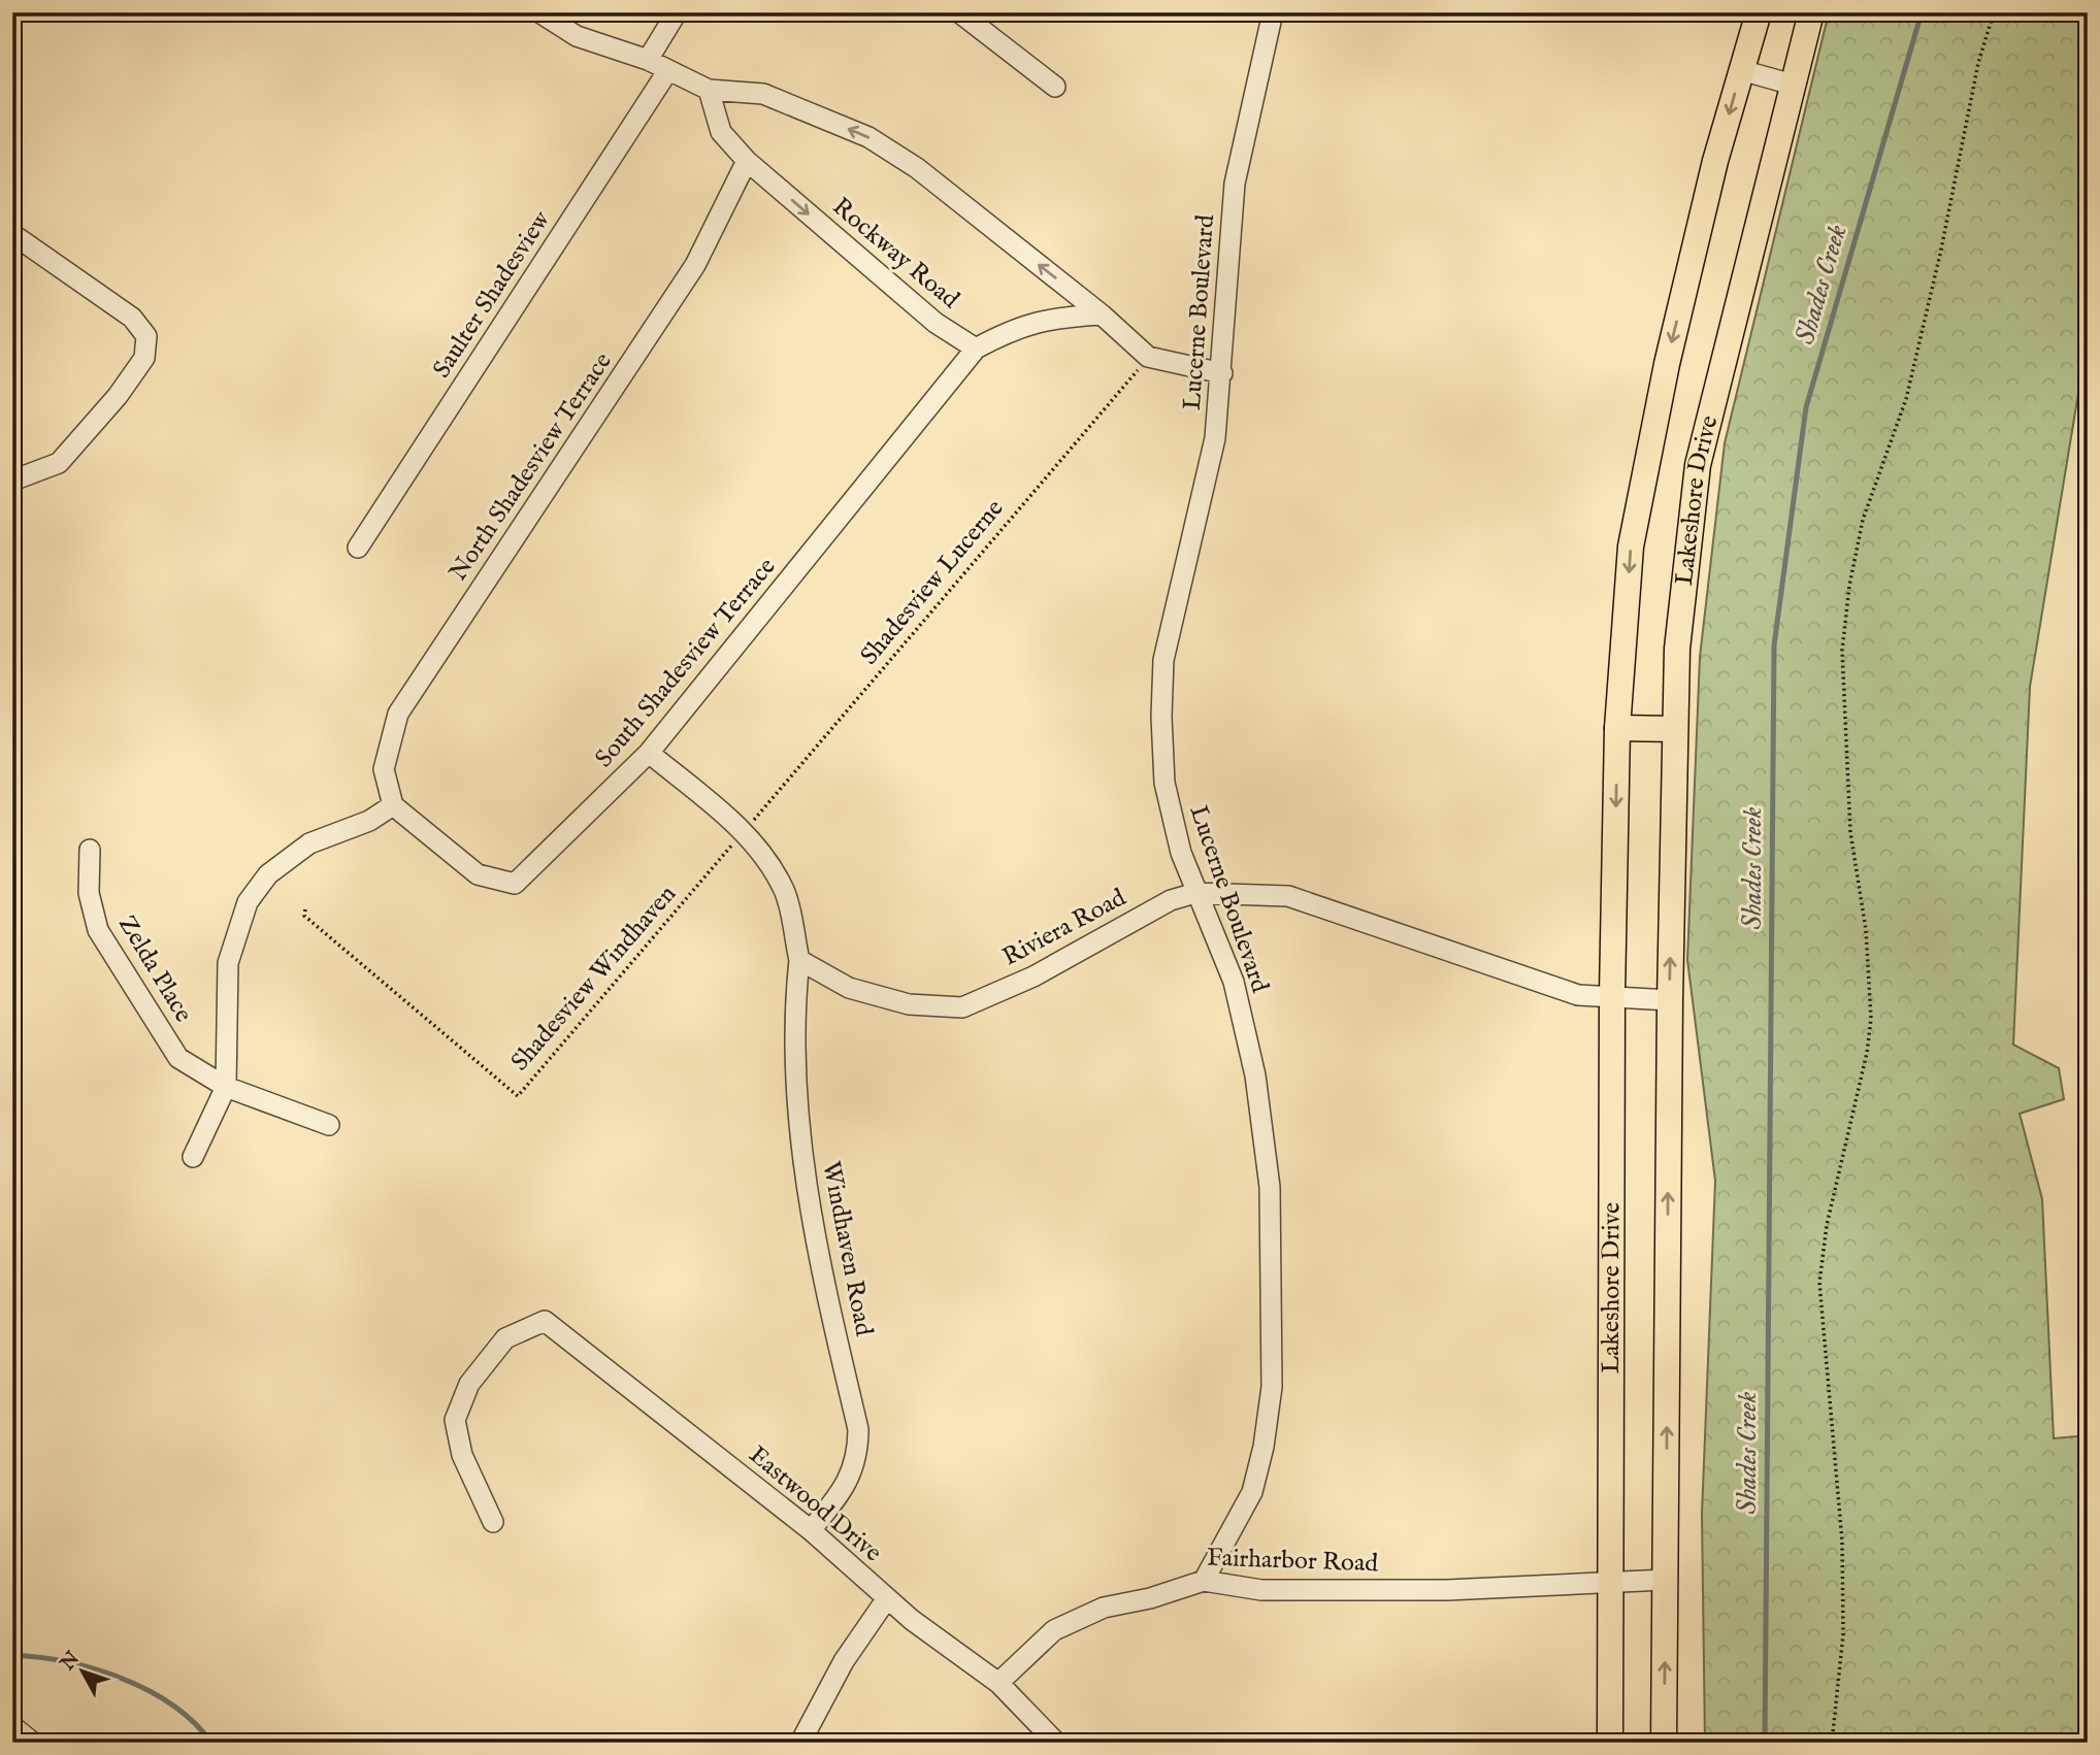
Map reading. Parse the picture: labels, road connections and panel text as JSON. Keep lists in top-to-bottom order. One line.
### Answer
{"streets":{"main road":["Lakeshore Drive"],"street":["Rockway Road","Saulter Shadesview","Lucerne Boulevard","North Shadesview Terrace","South Shadesview Terrace","Riviera Road","Zelda Place","Windhaven Road","Eastwood Drive","Fairharbor Road"],"path":["Shadesview Lucerne","Shadesview Windhaven"]},"crossings":[["Rockway Road","North Shadesview Terrace"],["Rockway Road","South Shadesview Terrace"],["Lucerne Boulevard","Riviera Road"],["Lucerne Boulevard","Fairharbor Road"],["North Shadesview Terrace","South Shadesview Terrace"],["Lakeshore Drive","Riviera Road"],["Lakeshore Drive","Fairharbor Road"],["Shadesview Lucerne","Shadesview Windhaven"],["Riviera Road","Windhaven Road"],["Windhaven Road","Eastwood Drive"],["Eastwood Drive","Fairharbor Road"]],"water":["Shades Creek"],"north":"top left"}
